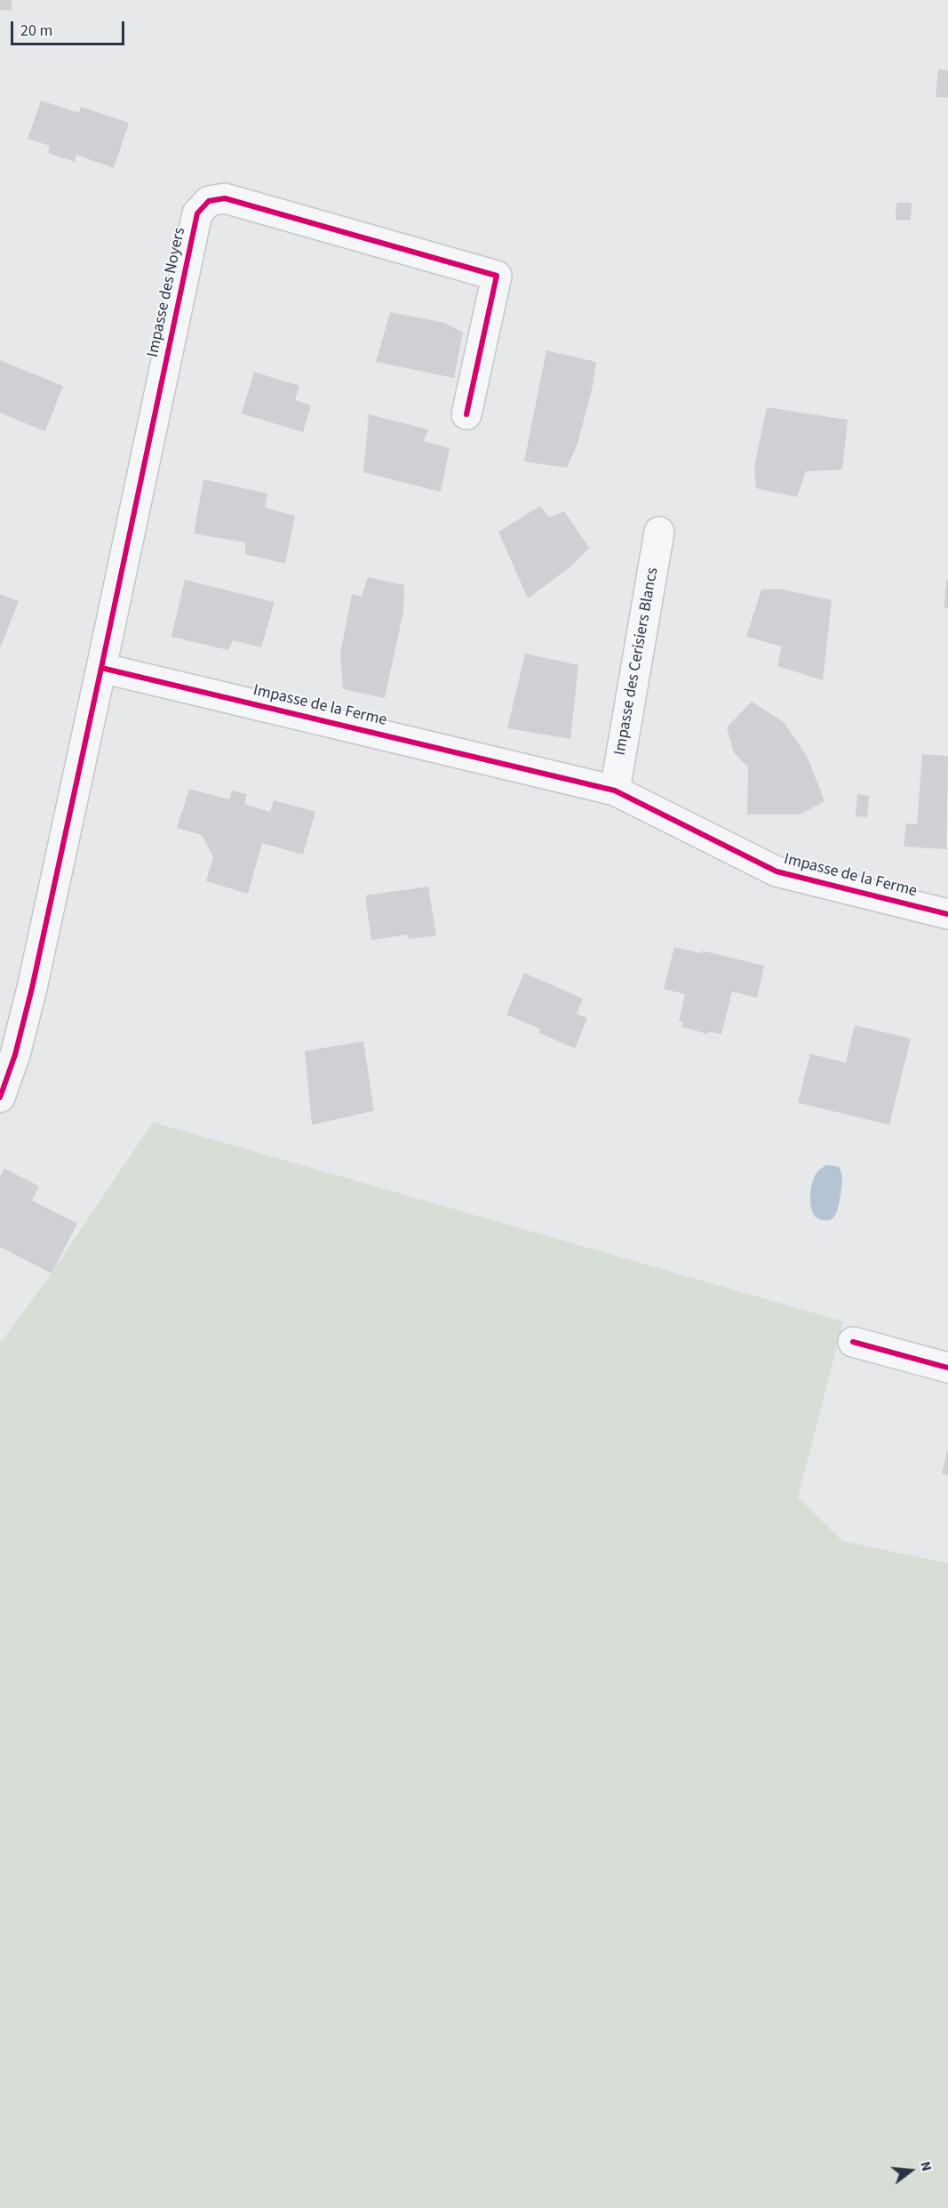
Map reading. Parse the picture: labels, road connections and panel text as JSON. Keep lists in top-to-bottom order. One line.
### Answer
{"streets":{"street":["Impasse des Noyers","Impasse des Cerisiers Blancs","Impasse de la Ferme"]},"crossings":[["Impasse des Noyers","Impasse de la Ferme"],["Impasse des Cerisiers Blancs","Impasse de la Ferme"]],"scale_bar":"20 m","north":"right"}
